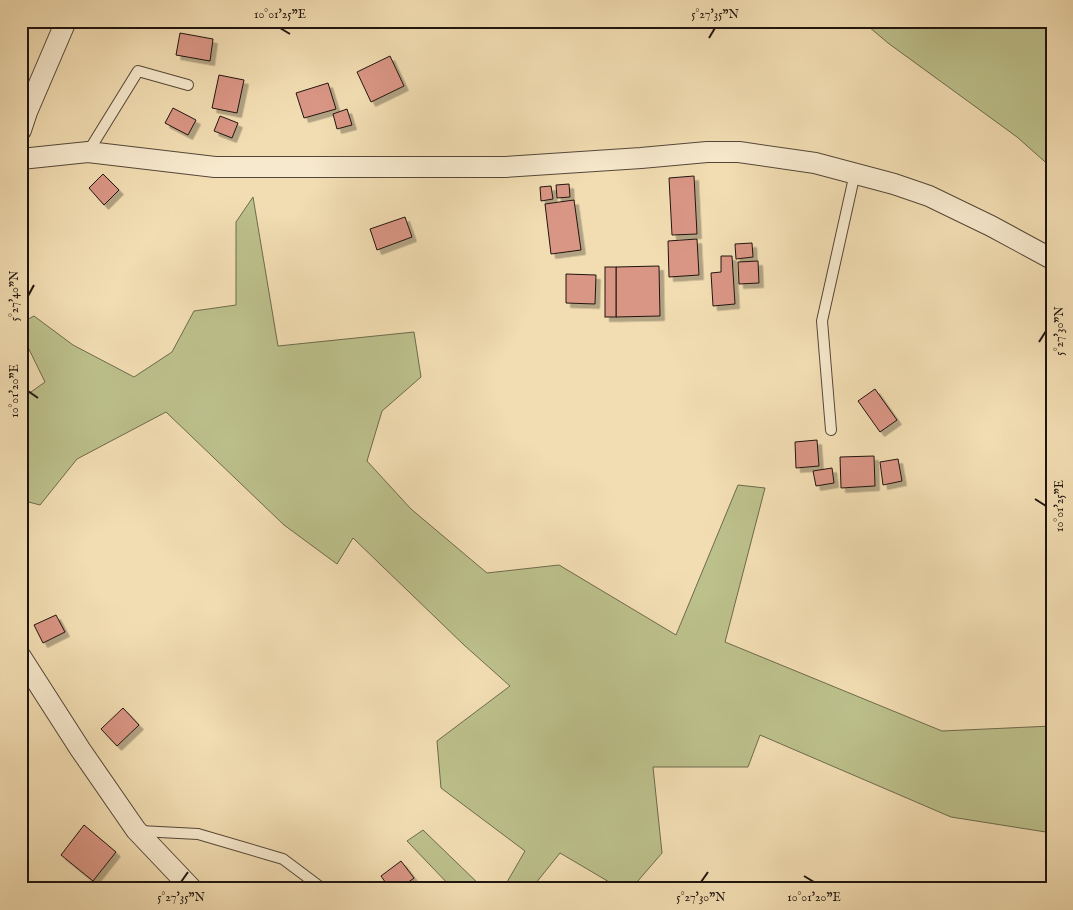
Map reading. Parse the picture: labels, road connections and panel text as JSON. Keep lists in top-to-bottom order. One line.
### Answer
{"coordinates":["10°01'25\"E","5°27'35\"N","5°27'40\"N","5°27'30\"N","10°01'20\"E"]}
